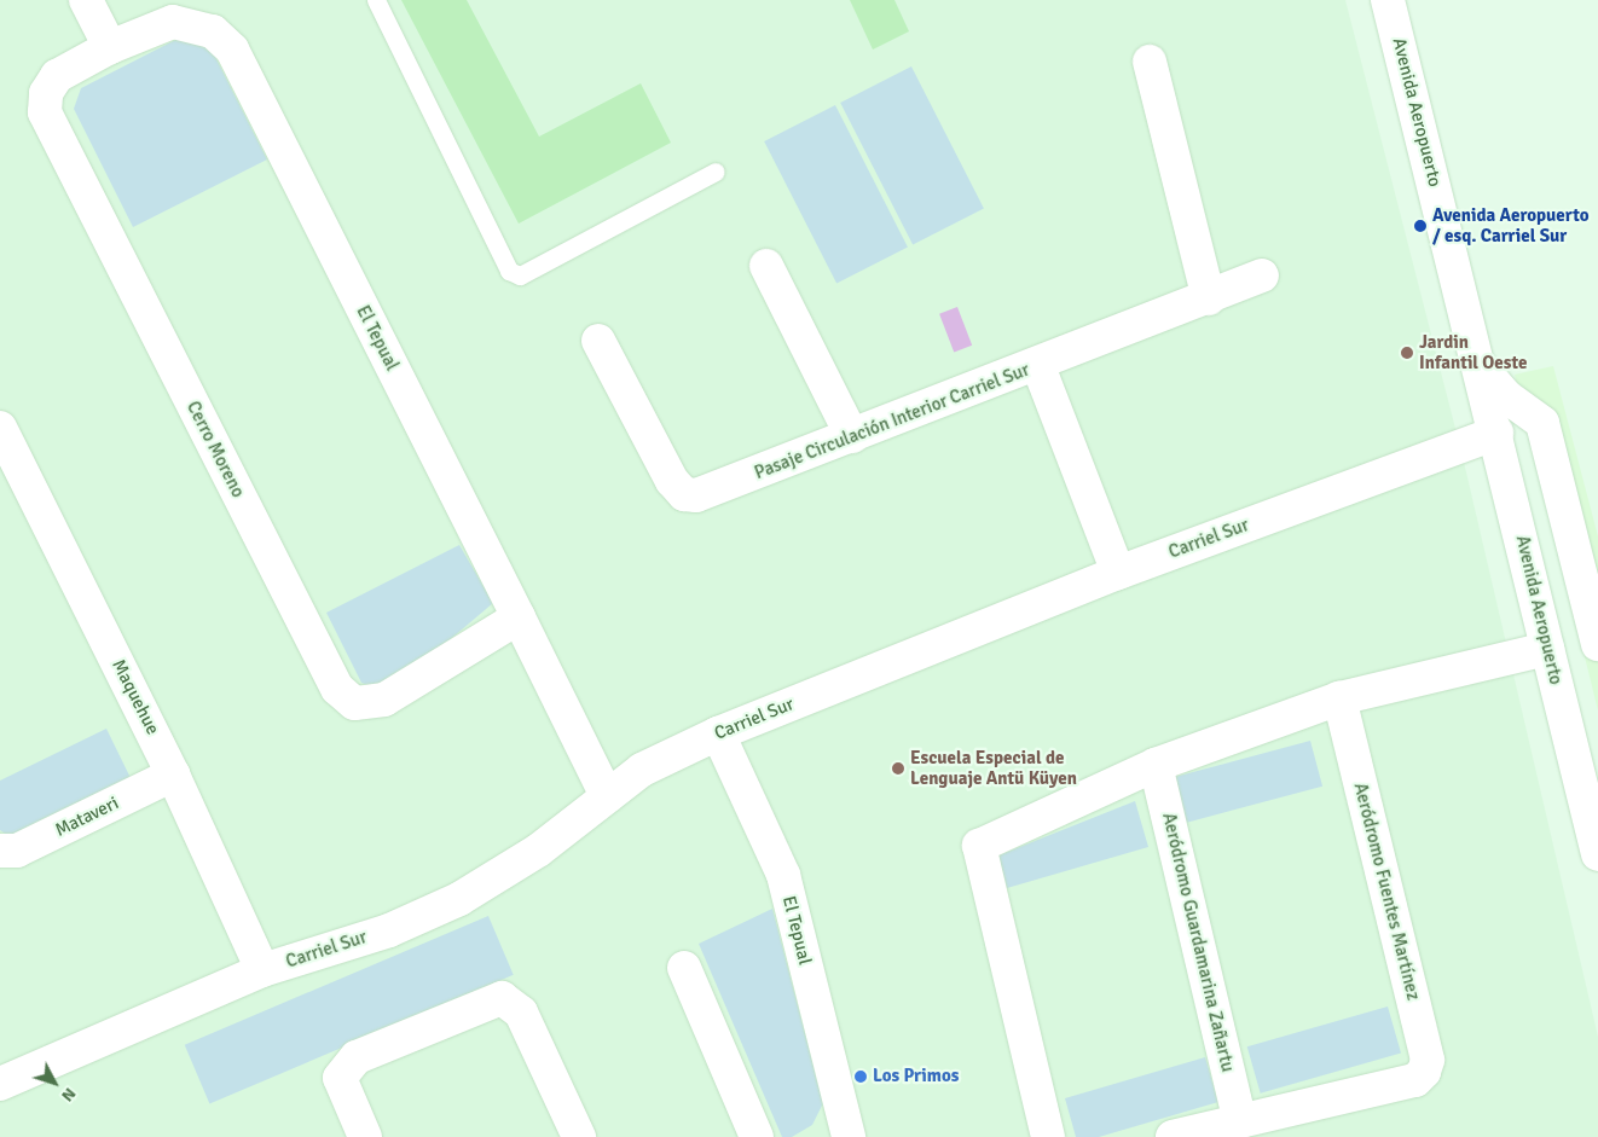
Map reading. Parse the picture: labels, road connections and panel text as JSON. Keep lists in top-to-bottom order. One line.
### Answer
{"streets":{"street":["Avenida Aeropuerto","El Tepual","Pasaje Circulación Interior Carriel Sur","Cerro Moreno","Carriel Sur","Maquehue","Mataveri","Aeródromo Fuentes Martínez","Aeródromo Guardamarina Zañartu"]},"crossings":[["Avenida Aeropuerto","Carriel Sur"],["El Tepual","Cerro Moreno"],["El Tepual","Carriel Sur"],["Carriel Sur","Maquehue"],["Maquehue","Mataveri"],["Aeródromo Fuentes Martínez","Aeródromo Guardamarina Zañartu"]],"places":["Avenida Aeropuerto / esq. Carriel Sur","Jardin Infantil Oeste","Escuela Especial de Lenguaje Antü Küyen","Los Primos"],"north":"bottom right"}
